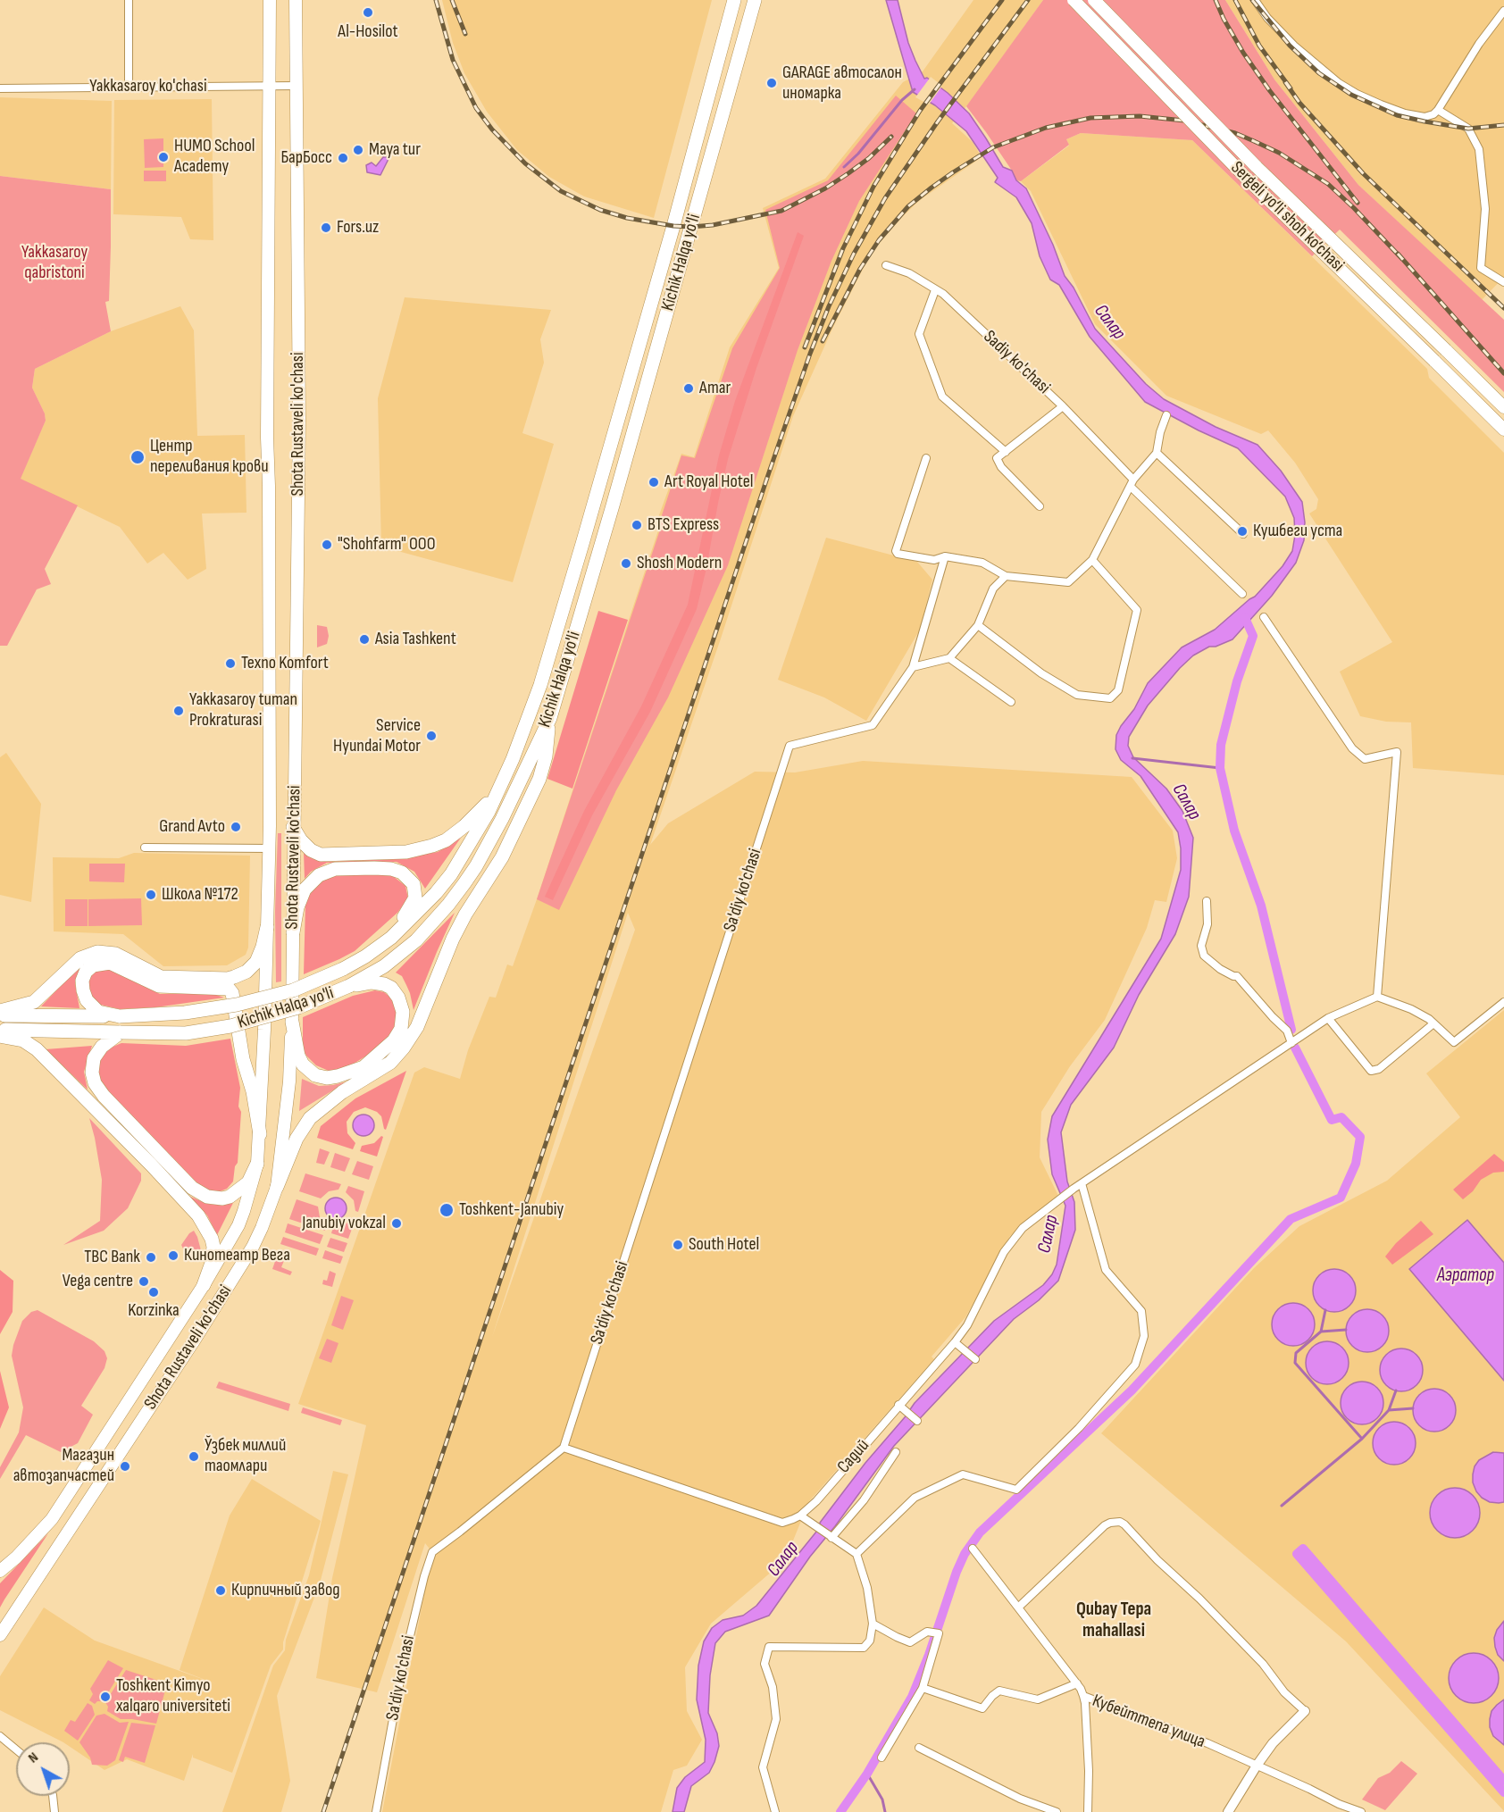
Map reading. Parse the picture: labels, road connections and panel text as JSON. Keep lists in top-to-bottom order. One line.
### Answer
{"streets":{"highway":["Kichik Halqa yo'li"],"main road":["Sergeli yo‘li shoh ko‘chasi","Shota Rustaveli ko'chasi"],"street":["Yakkasaroy ko'chasi","Sadiy ko'chasi","Sa'diy ko'chasi","Садий","Кубейттепа улица"]},"crossings":[["Yakkasaroy ko'chasi","Shota Rustaveli ko'chasi"]],"districts":["Qubay Tepa mahallasi"],"water":["Салар","Аэратор"],"parks":["Yakkasaroy qabristoni"],"places":["Al-Hosilot","GARAGE автосалон иномарка","Maya tur","HUMO School Academy","БарБосс","Fors.uz","Amar","Центр переливания крови","Art Royal Hotel","BTS Express","Кушбеги уста","\"Shohfarm\" OOO","Shosh Modern","Asia Tashkent","Texno Komfort","Yakkasaroy tuman Prokraturasi","Service Hyundai Motor","Grand Avto","Школа №172","Toshkent-Janubiy","Janubiy vokzal","South Hotel","Кинотеатр Вега","TBC Bank","Vega centre","Korzinka","Ўзбек миллий таомлари","Магазин автозапчастей","Кирпичный завод","Toshkent Kimyo xalqaro universiteti"],"north":"top left"}
